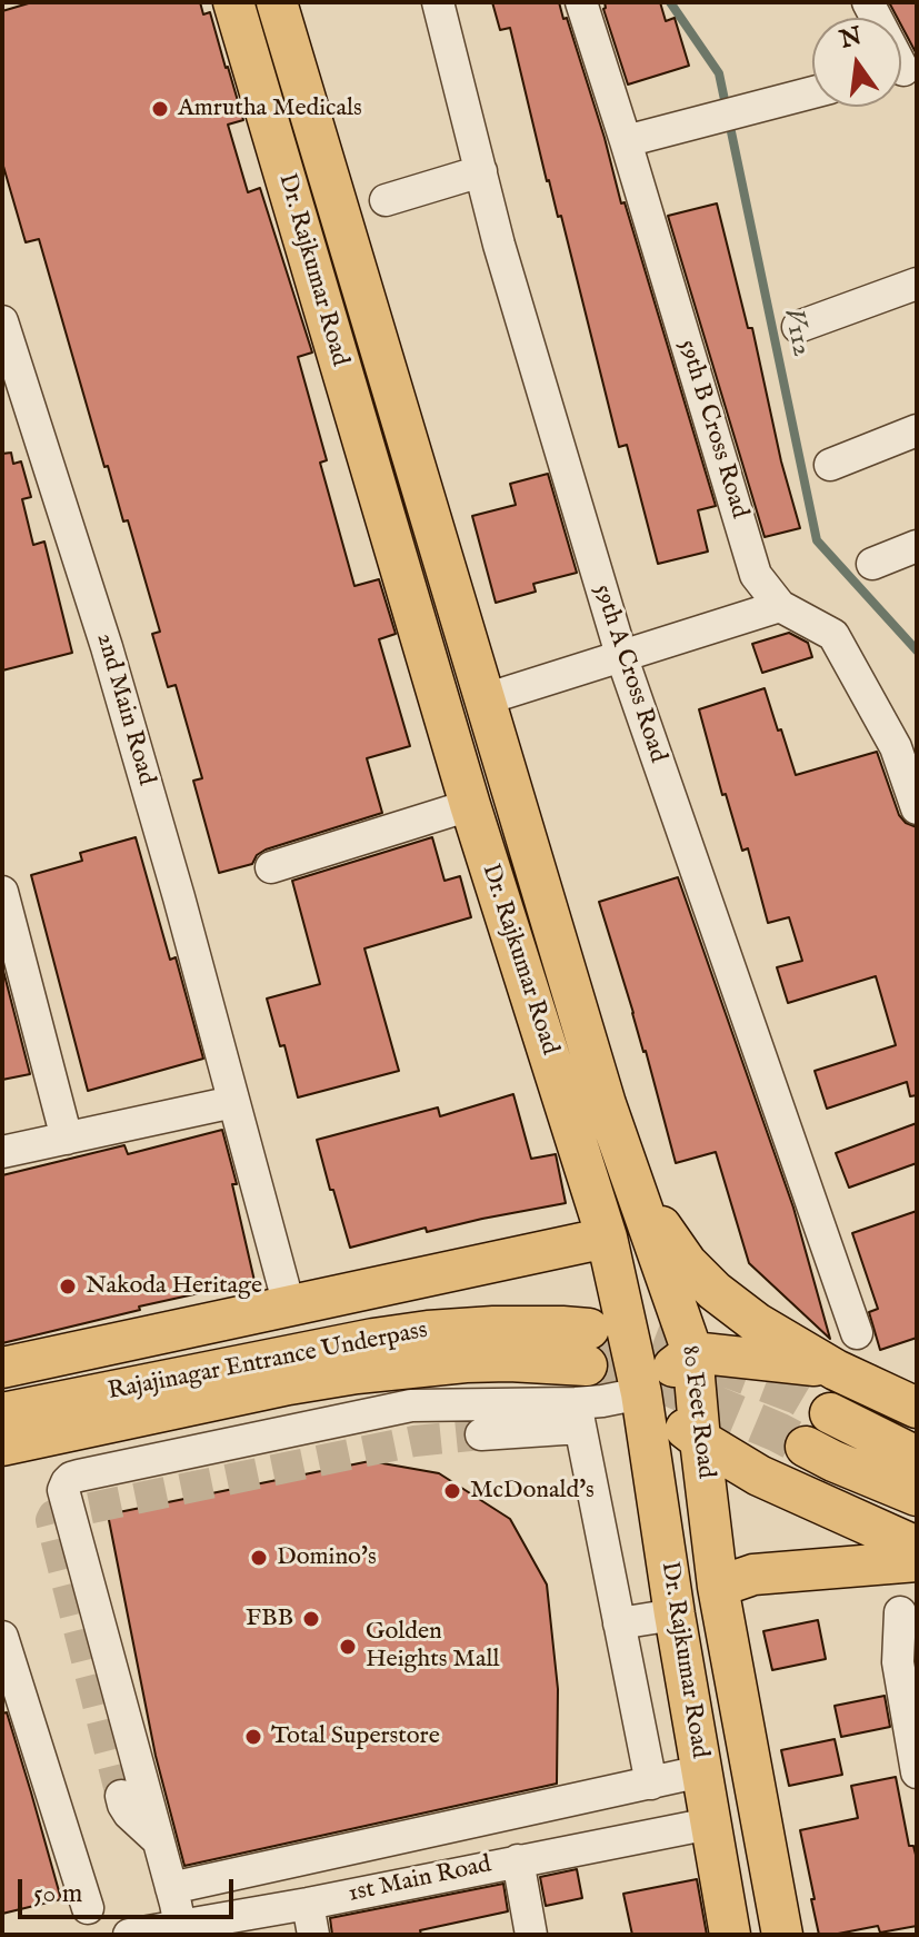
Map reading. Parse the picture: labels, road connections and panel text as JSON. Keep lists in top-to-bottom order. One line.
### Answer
{"streets":{"main road":["Dr. Rajkumar Road","Rajajinagar Entrance Underpass","80 Feet Road"],"street":["59th B Cross Road","59th A Cross Road","2nd Main Road","1st Main Road"]},"crossings":[["Dr. Rajkumar Road","80 Feet Road"],["Dr. Rajkumar Road","1st Main Road"]],"water":["V112"],"places":["Amrutha Medicals","Nakoda Heritage","McDonald's","Domino's","FBB","Golden Heights Mall","Total Superstore"],"scale_bar":"50 m","north":"top"}
